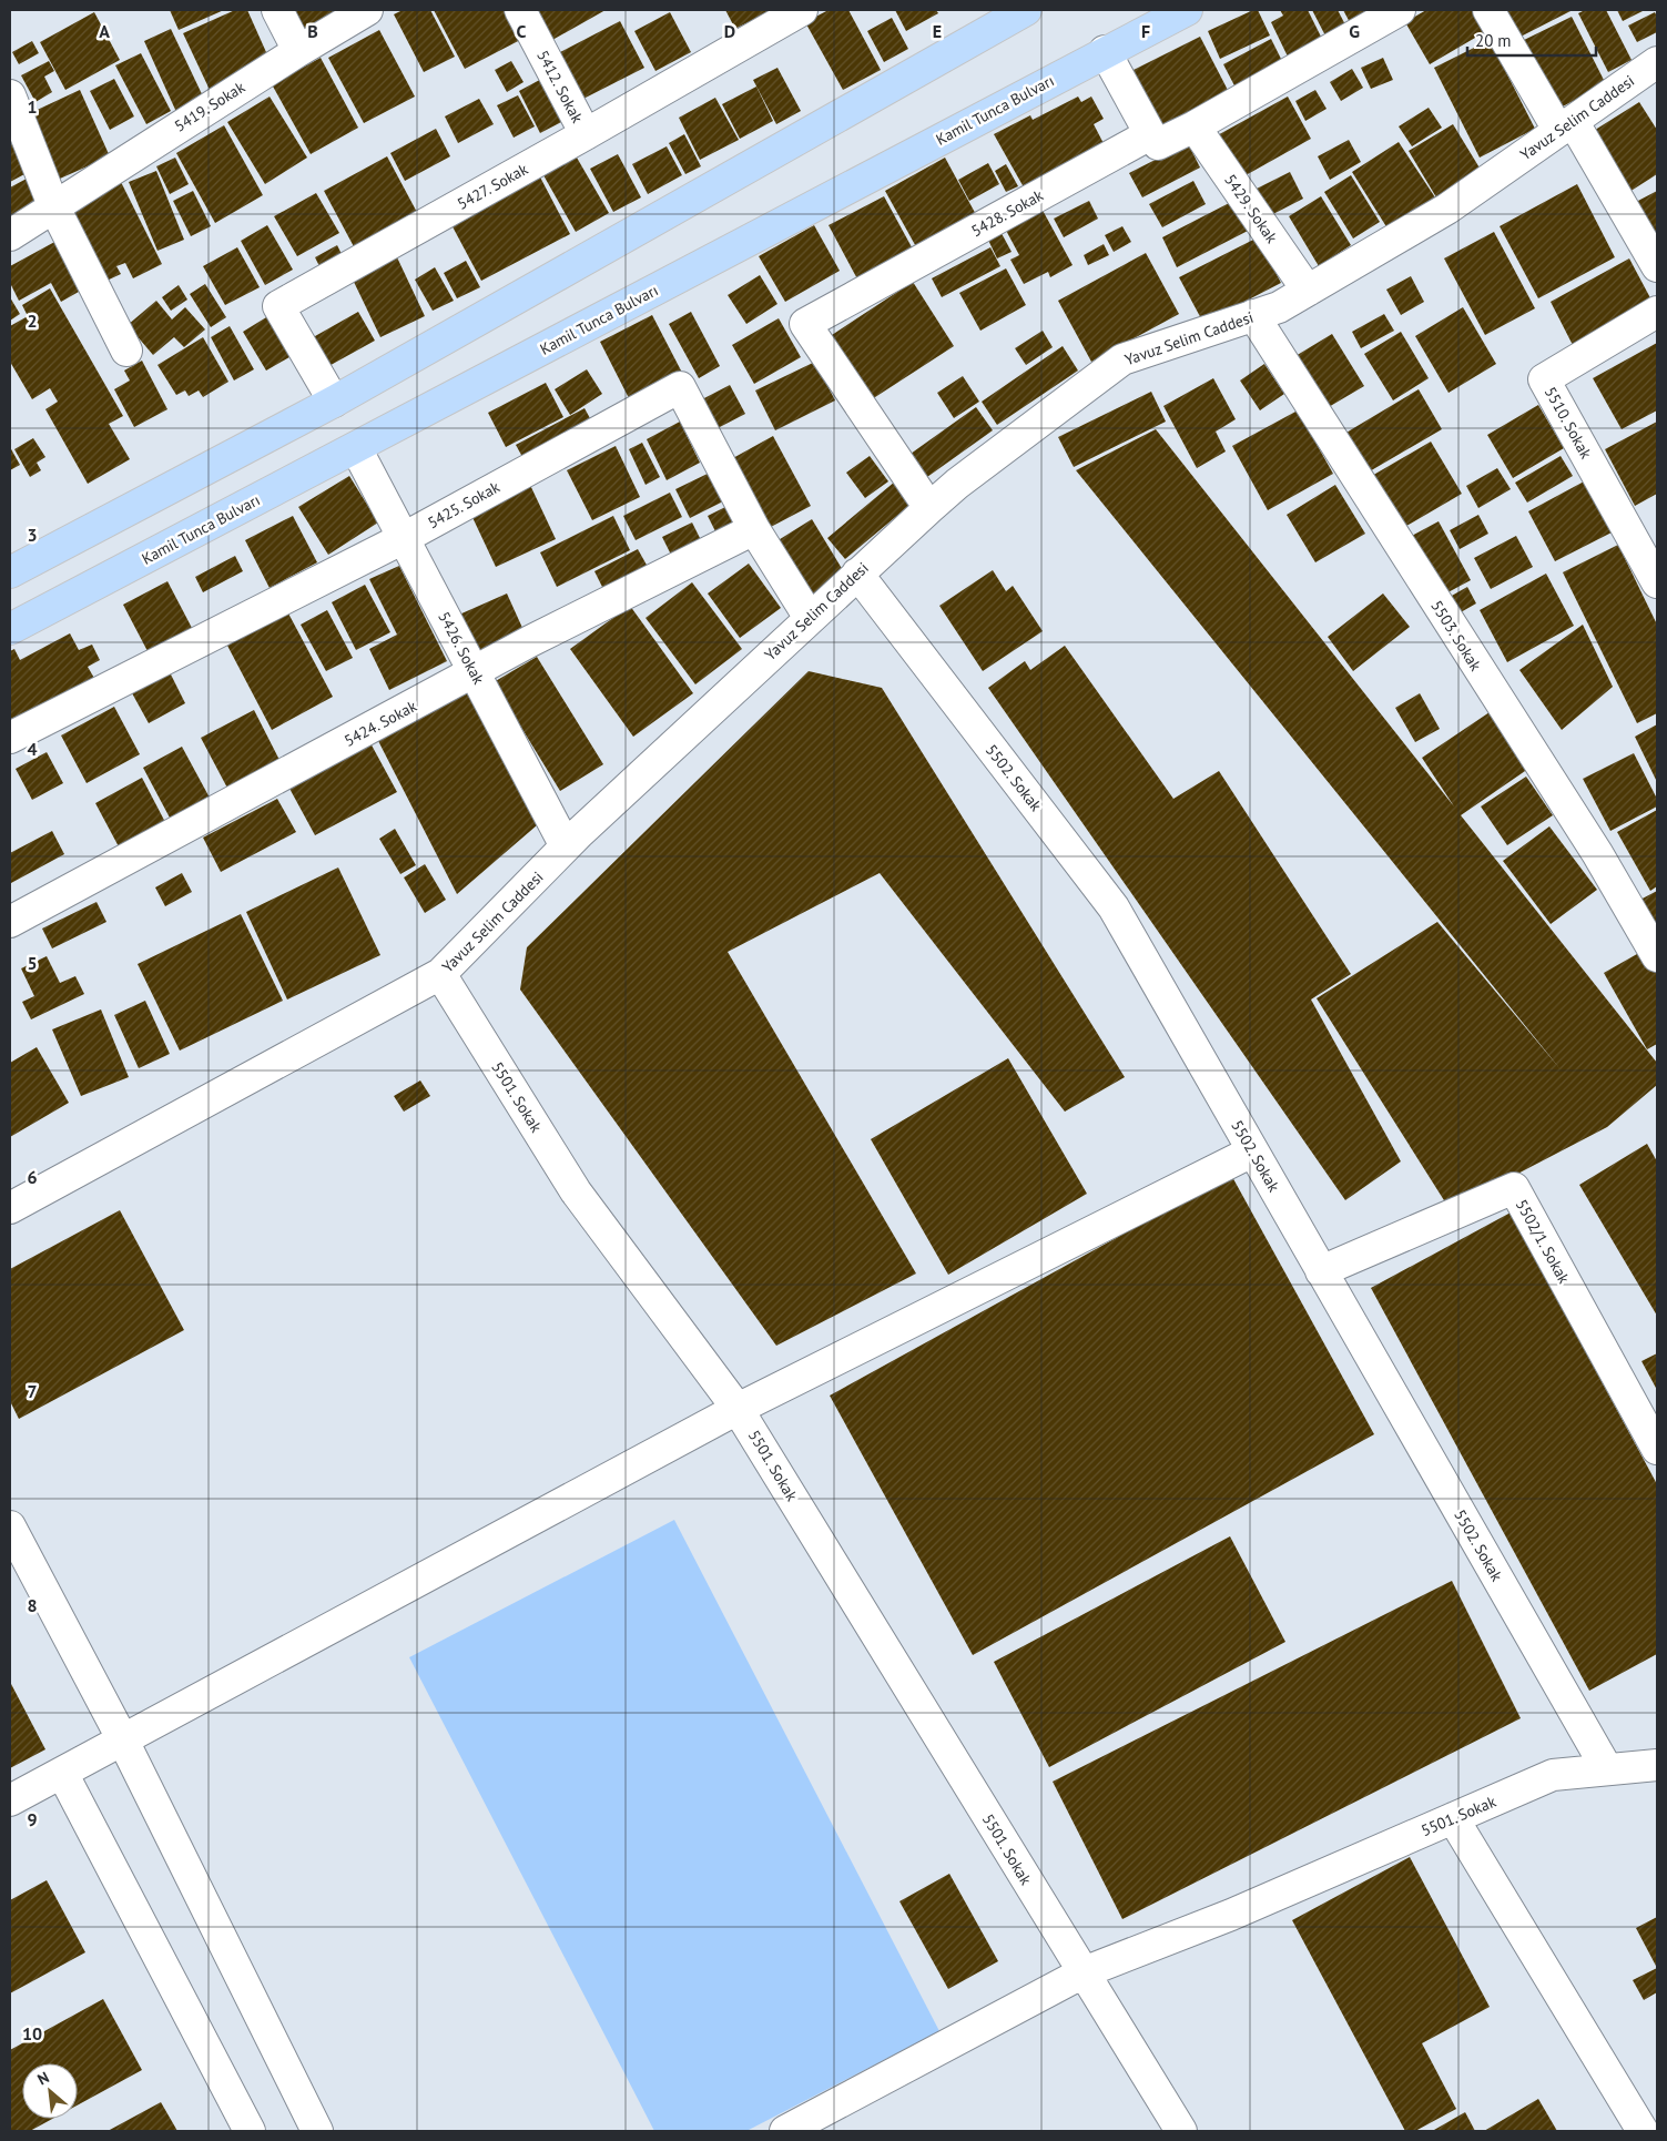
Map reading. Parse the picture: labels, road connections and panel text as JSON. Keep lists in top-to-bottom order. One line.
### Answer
{"streets":{"main road":["Kamil Tunca Bulvarı"],"street":["5412. Sokak","5419. Sokak","Yavuz Selim Caddesi","5427. Sokak","5429. Sokak","5428. Sokak","5510. Sokak","5425. Sokak","5503. Sokak","5426. Sokak","5424. Sokak","5502. Sokak","5501. Sokak","5502/1. Sokak"]},"crossings":[["5412. Sokak","5427. Sokak"],["Kamil Tunca Bulvarı","5426. Sokak"],["Yavuz Selim Caddesi","5429. Sokak"],["Yavuz Selim Caddesi","5428. Sokak"],["Yavuz Selim Caddesi","5425. Sokak"],["Yavuz Selim Caddesi","5503. Sokak"],["Yavuz Selim Caddesi","5426. Sokak"],["Yavuz Selim Caddesi","5502. Sokak"],["Yavuz Selim Caddesi","5501. Sokak"],["5425. Sokak","5426. Sokak"],["5425. Sokak","5424. Sokak"],["5426. Sokak","5424. Sokak"],["5502. Sokak","5501. Sokak"],["5502. Sokak","5502/1. Sokak"]],"scale_bar":"20 m","north":"top left","grid":{"columns":["A","B","C","D","E","F","G"],"rows":["1","2","3","4","5","6","7","8","9","10"]}}
